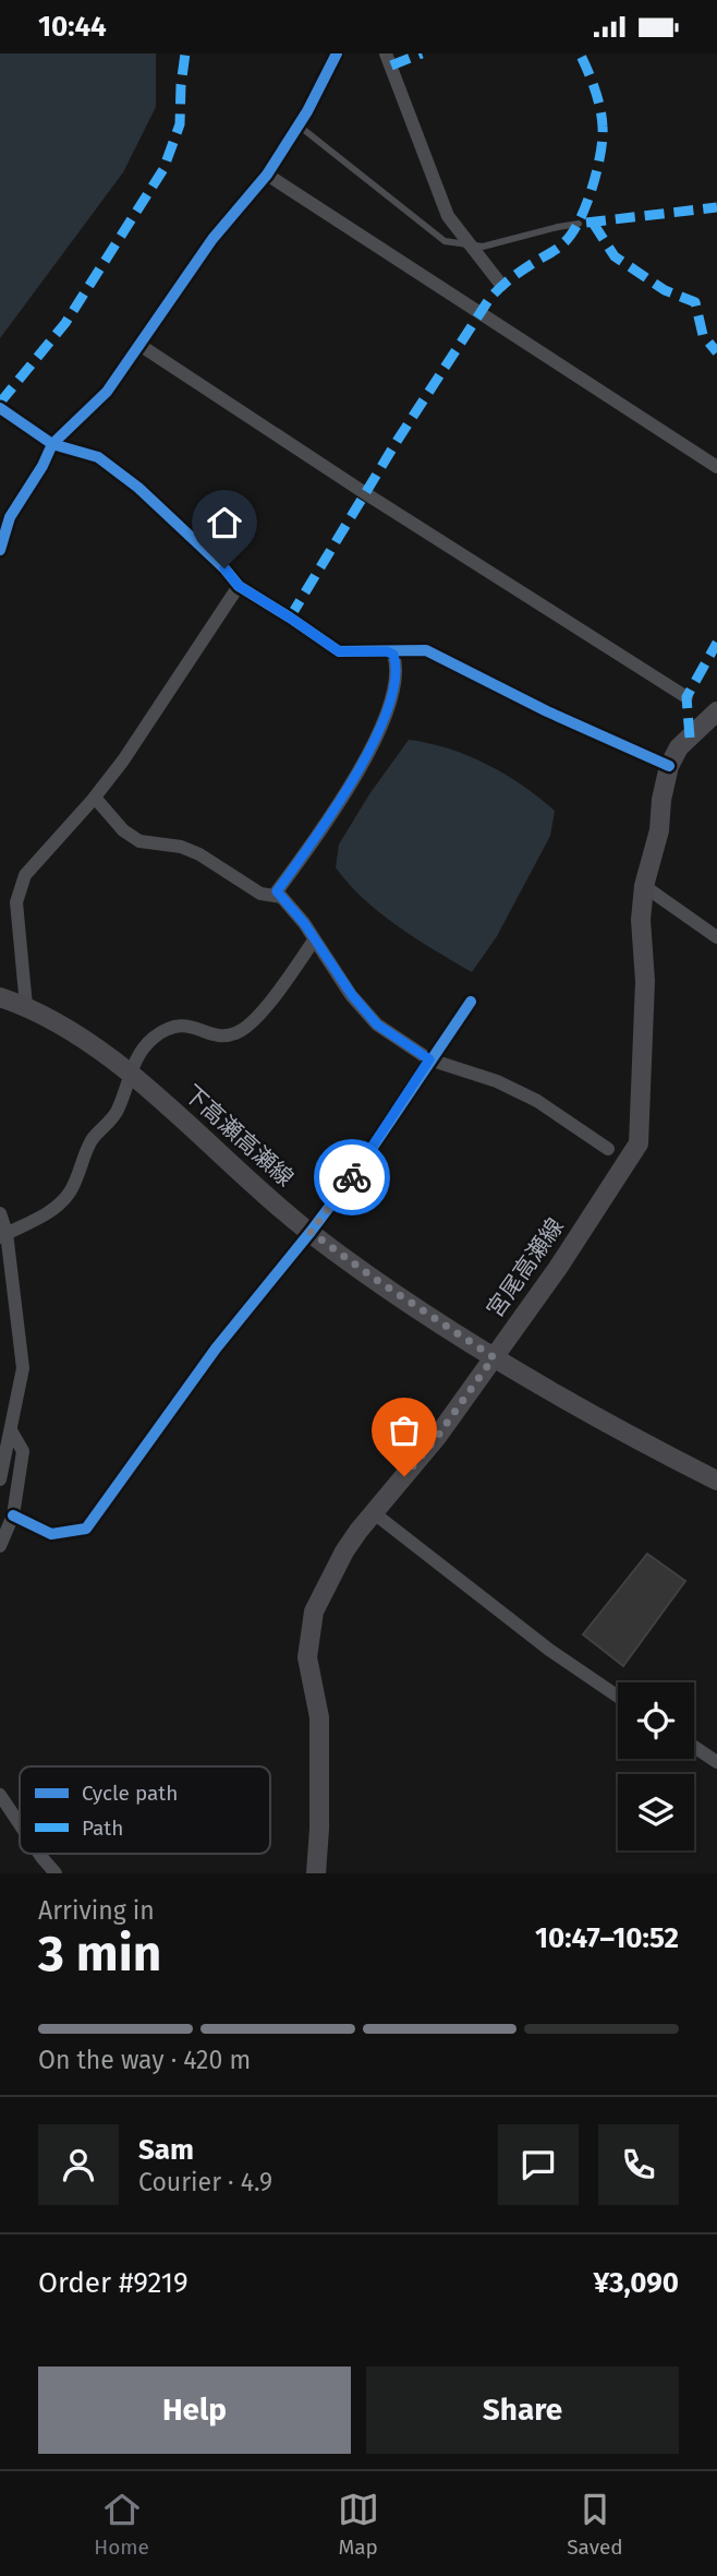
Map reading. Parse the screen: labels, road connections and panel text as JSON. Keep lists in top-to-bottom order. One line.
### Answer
{"streets":{"main road":["下高瀬高瀬線","宮尾高瀬線"]},"crossings":[["下高瀬高瀬線","宮尾高瀬線"]],"legend":["Cycle path","Path"],"page":{"status":"10:44","heading":["3 min","Arriving in","10:47–10:52"],"panel":["Sam","Courier · 4.9","Order #9219","¥3,090"],"bar":"On the way · 420 m","buttons":["Help","Share"],"tabs":["Home","Map","Saved"]}}
